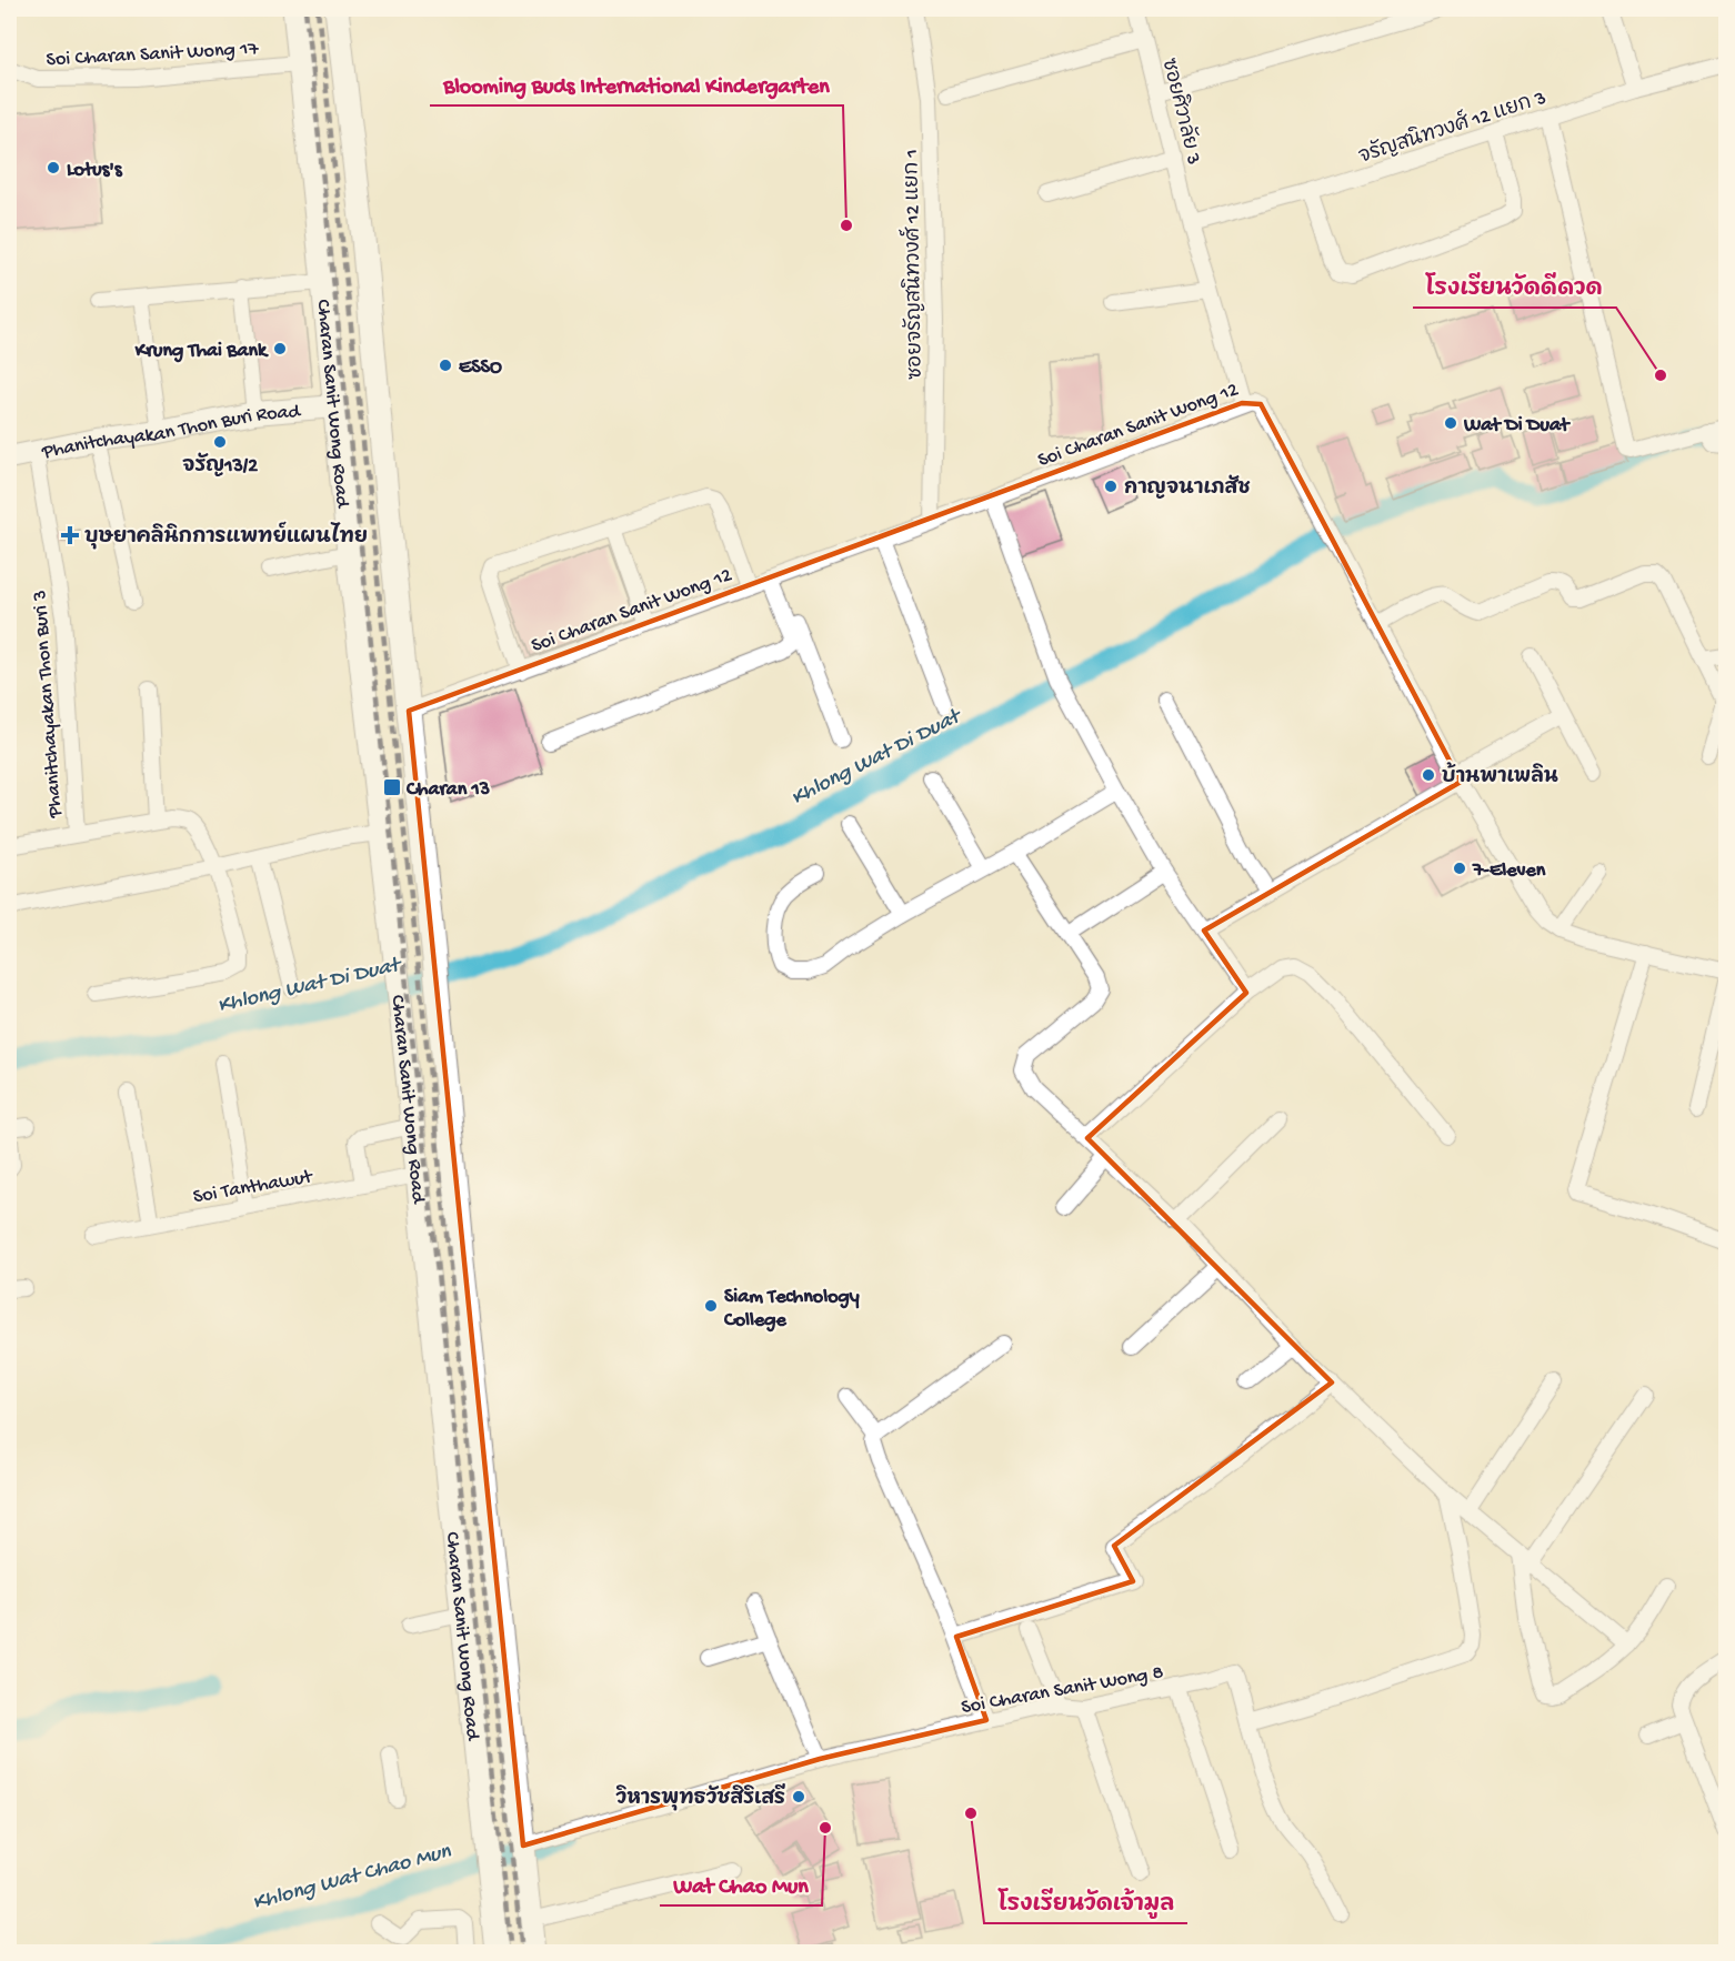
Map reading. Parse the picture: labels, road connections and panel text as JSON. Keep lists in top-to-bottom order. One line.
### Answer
{"streets":{"main road":["Charan Sanit Wong Road","Phanitchayakan Thon Buri Road"],"street":["Soi Charan Sanit Wong 17","ซอยศิวาลัย 3","จรัญสนิทวงศ์ 12 แยก 3","ซอยจรัญสนิทวงศ์ 12 แยก 1","Soi Charan Sanit Wong 12","Phanitchayakan Thon Buri 3","Soi Tanthawut","Soi Charan Sanit Wong 8"]},"crossings":[["Soi Charan Sanit Wong 17","Charan Sanit Wong Road"],["ซอยศิวาลัย 3","จรัญสนิทวงศ์ 12 แยก 3"],["ซอยศิวาลัย 3","Soi Charan Sanit Wong 12"],["ซอยจรัญสนิทวงศ์ 12 แยก 1","Soi Charan Sanit Wong 12"],["Charan Sanit Wong Road","Soi Charan Sanit Wong 12"],["Charan Sanit Wong Road","Phanitchayakan Thon Buri Road"],["Charan Sanit Wong Road","Soi Tanthawut"],["Charan Sanit Wong Road","Soi Charan Sanit Wong 8"],["Phanitchayakan Thon Buri Road","Phanitchayakan Thon Buri 3"]],"water":["Khlong Wat Di Duat","Khlong Wat Chao Mun"],"places":{"other":["Lotus's","Blooming Buds International Kindergarten","Krung Thai Bank","ESSO","โรงเรียนวัดดีดวด","Wat Di Duat","จรัญ13/2","กาญจนาเภสัช","บ้านพาเพลิน","7-Eleven","Siam Technology College","วิหารพุทธวัชสิริเสรี","โรงเรียนวัดเจ้ามูล","Wat Chao Mun"],"health":["บุษยาคลินิกการแพทย์แผนไทย"],"transit":["Charan 13"]}}
